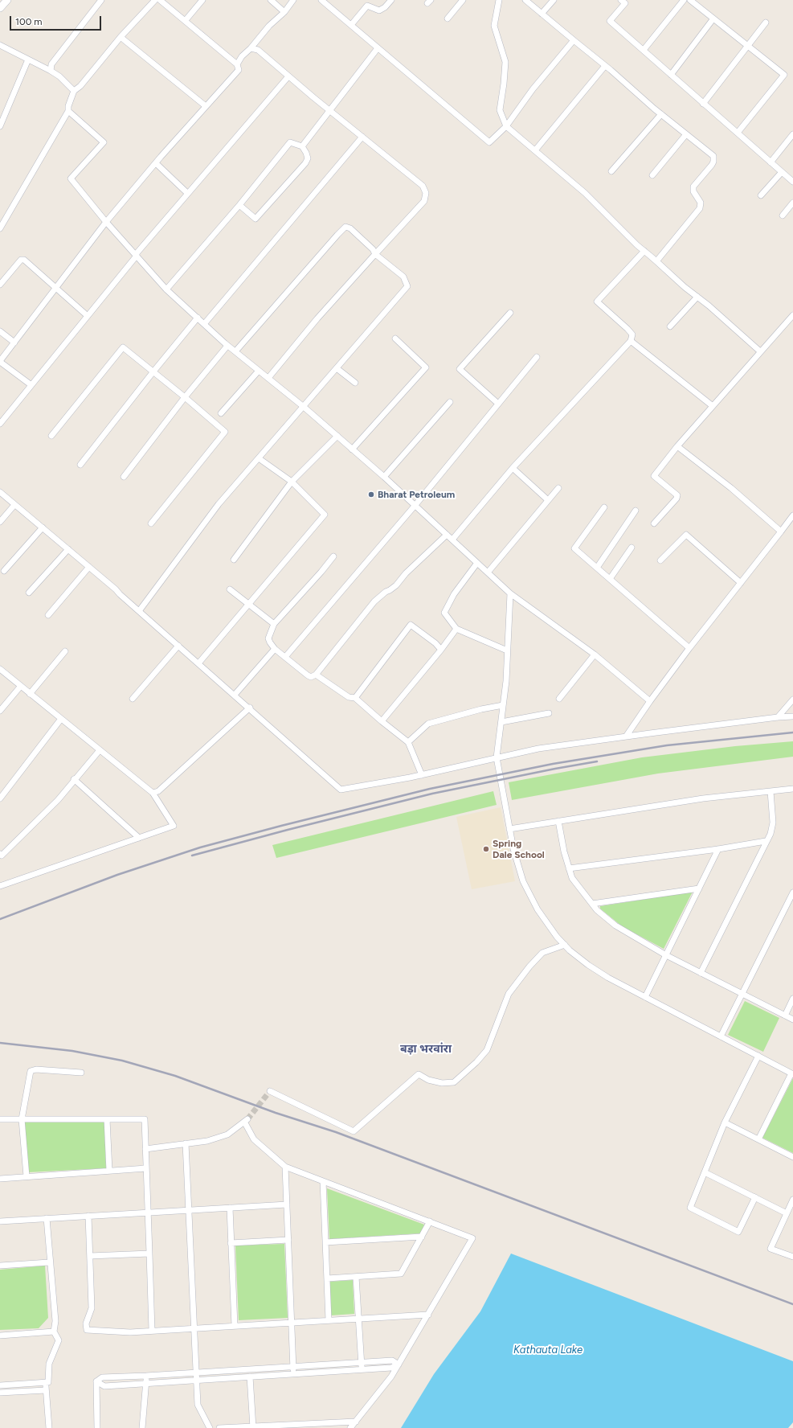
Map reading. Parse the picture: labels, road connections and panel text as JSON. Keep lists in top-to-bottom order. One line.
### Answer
{"districts":["बड़ा भरवांरा"],"water":["Kathauta Lake"],"places":["Bharat Petroleum","Spring Dale School"],"scale_bar":"100 m"}
